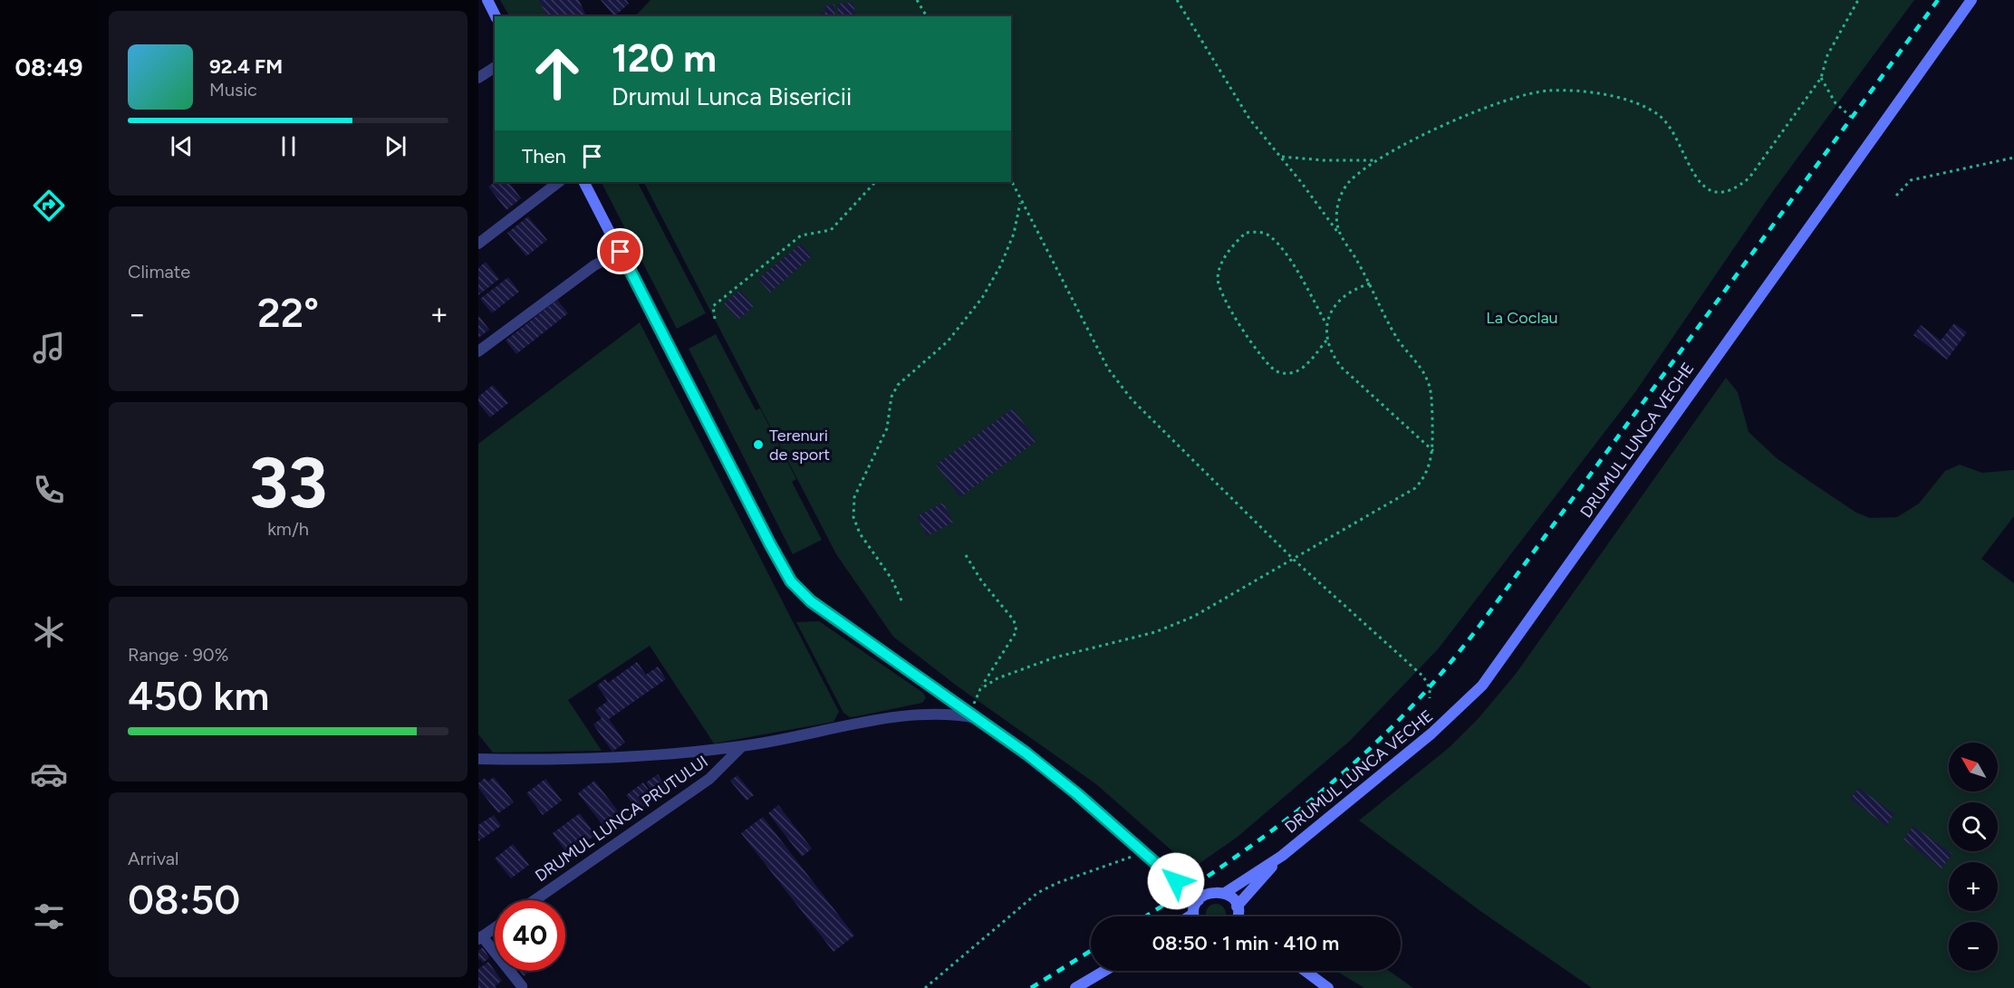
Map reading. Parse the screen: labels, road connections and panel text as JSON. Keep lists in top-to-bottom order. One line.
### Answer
{"streets":{"street":["DRUMUL LUNCA VECHE","DRUMUL LUNCA PRUTULUI"]},"parks":["La Coclau"],"places":["Terenuri de sport"],"north":"top left","page":{"tabs":"08:49","turn":["120 m","Drumul Lunca Bisericii"],"song":["92.4 FM","Music"],"then":"Then","tile":["Climate",["33","km/h"],["Range · 90%","450 km"],["Arrival","08:50"]],"heat":["−","22°","+"],"map_buttons":["+","−"],"limit":"40","trip":"08:50 · 1 min · 410 m"}}
